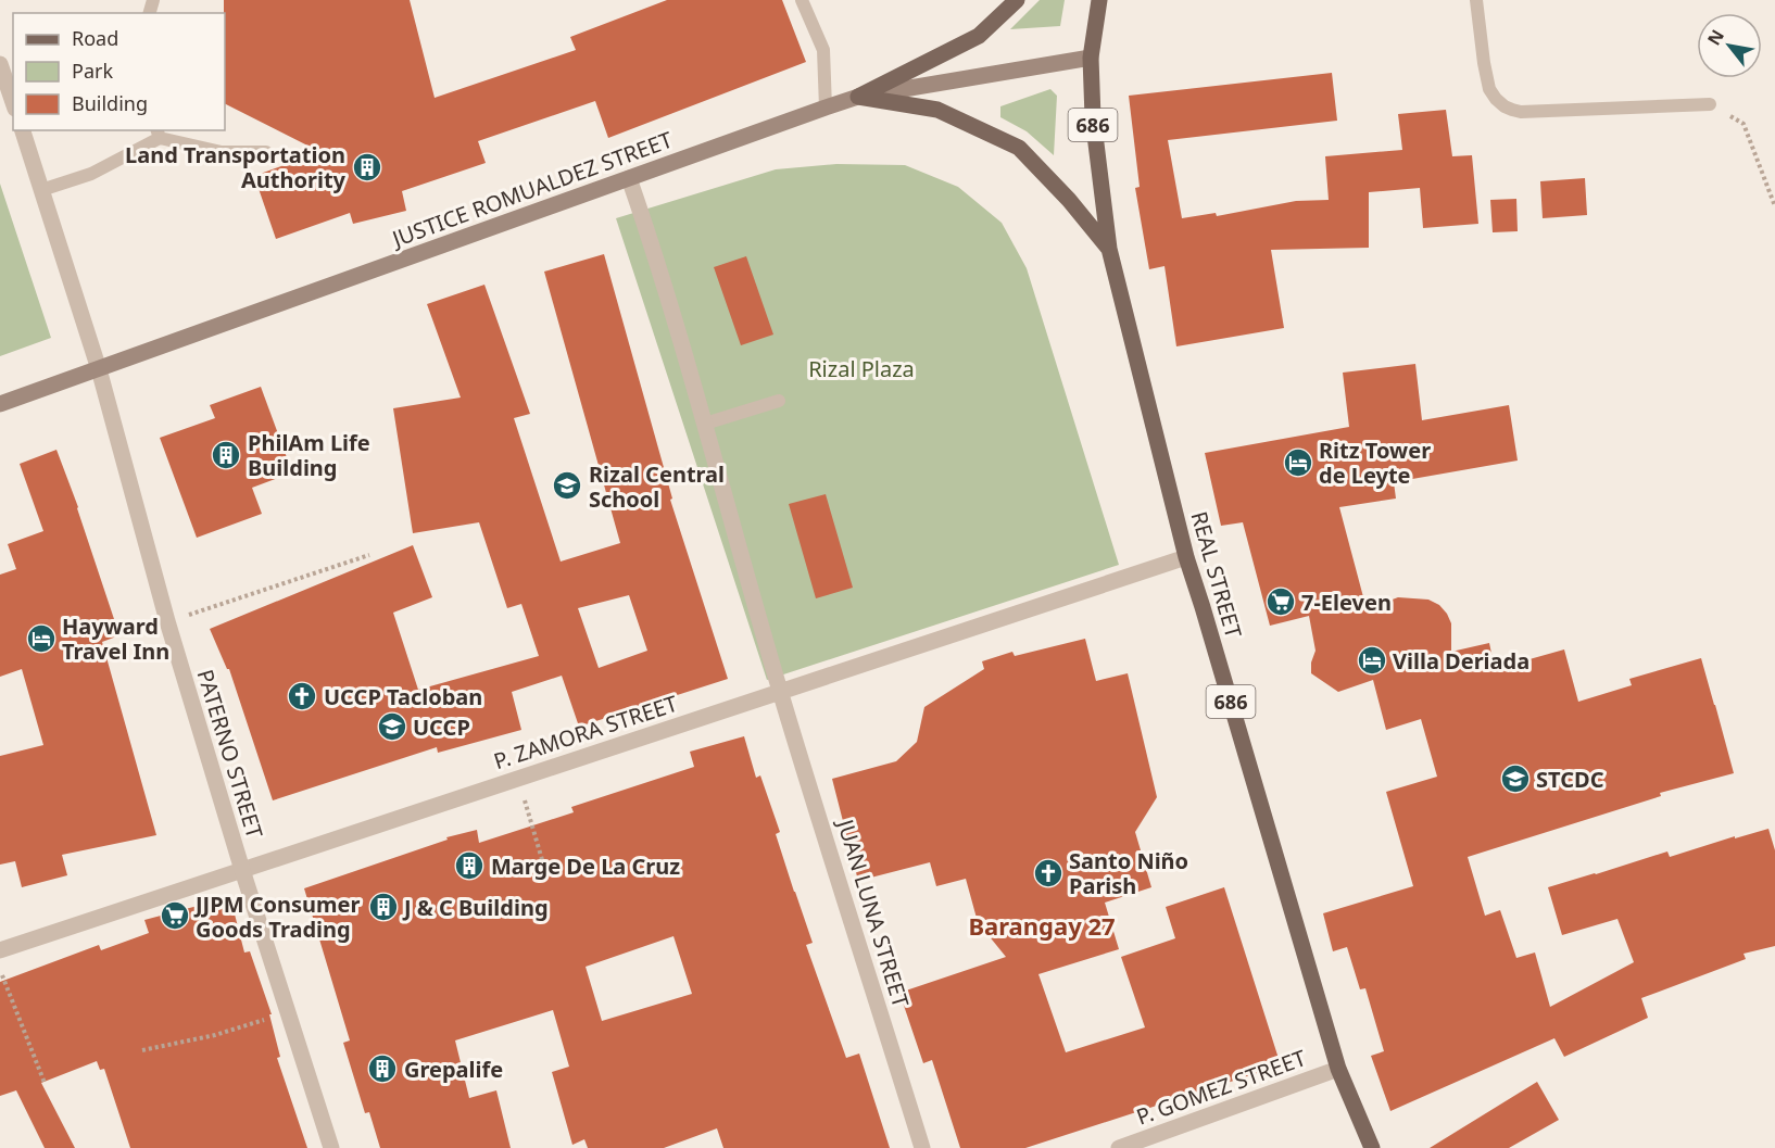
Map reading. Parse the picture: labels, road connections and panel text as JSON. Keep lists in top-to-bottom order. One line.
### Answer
{"streets":{"main road":["686","JUSTICE ROMUALDEZ STREET","REAL STREET"],"street":["P. ZAMORA STREET","PATERNO STREET","JUAN LUNA STREET","P. GOMEZ STREET"]},"crossings":[["JUSTICE ROMUALDEZ STREET","REAL STREET"],["JUSTICE ROMUALDEZ STREET","PATERNO STREET"],["JUSTICE ROMUALDEZ STREET","JUAN LUNA STREET"],["REAL STREET","P. ZAMORA STREET"],["REAL STREET","P. GOMEZ STREET"],["P. ZAMORA STREET","PATERNO STREET"],["P. ZAMORA STREET","JUAN LUNA STREET"]],"districts":["Barangay 27"],"parks":["Rizal Plaza"],"places":{"building":["Land Transportation Authority","PhilAm Life Building","Marge De La Cruz","J & C Building","Grepalife"],"hotel":["Ritz Tower de Leyte","Hayward Travel Inn","Villa Deriada"],"school or university":["Rizal Central School","UCCP","STCDC"],"supermarket":["7-Eleven","JJPM Consumer Goods Trading"],"church":["UCCP Tacloban","Santo Niño Parish"]},"legend":["Road","Park","Building"],"north":"top left"}
